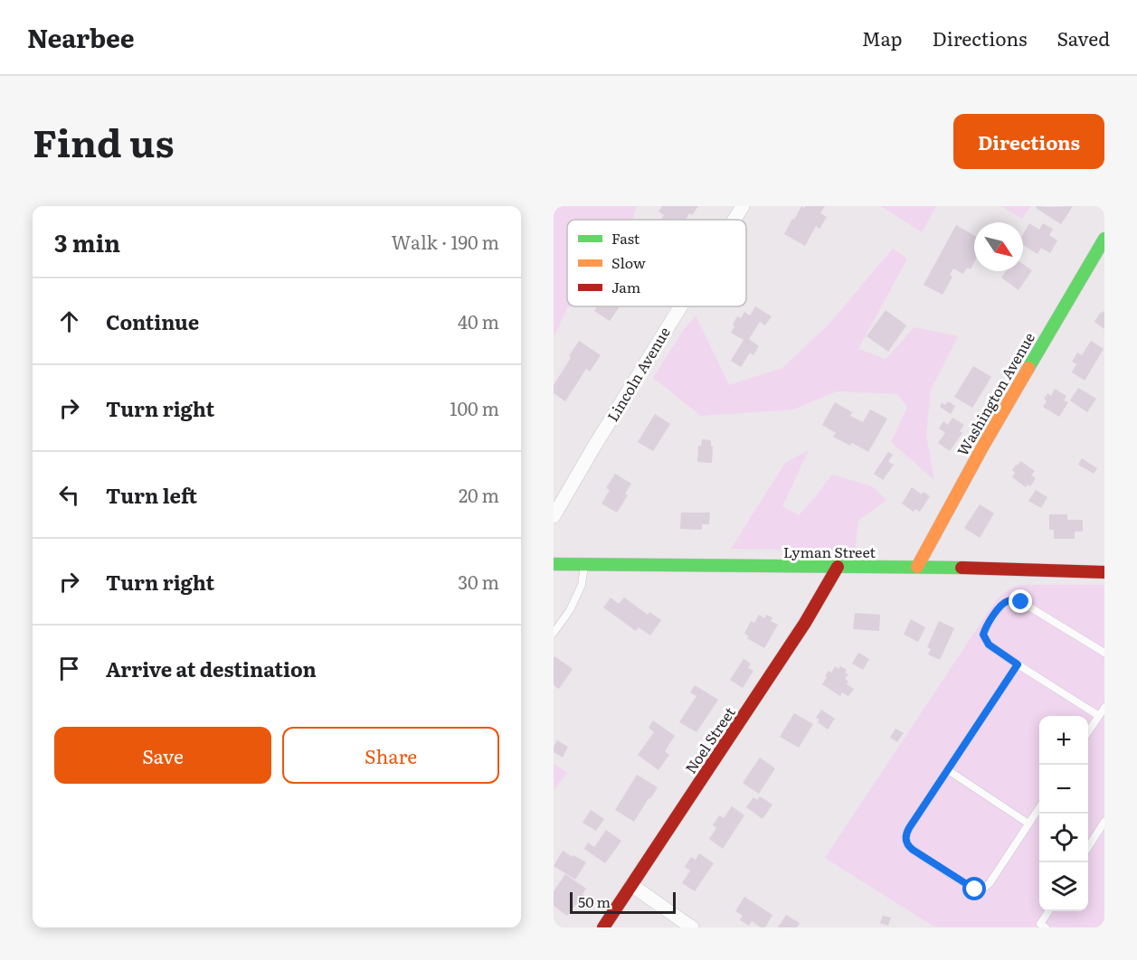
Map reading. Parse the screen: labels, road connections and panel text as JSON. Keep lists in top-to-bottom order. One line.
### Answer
{"streets":{"street":["Lincoln Avenue","Washington Avenue","Lyman Street","Noel Street"]},"crossings":[["Washington Avenue","Lyman Street"],["Lyman Street","Noel Street"]],"legend":["Fast","Slow","Jam"],"scale_bar":"50 m","north":"bottom right","page":{"header":"Nearbee","nav":["Map","Directions","Saved"],"title":"Find us","buttons":["Directions",["Save","Share"]],"heading":["3 min","Walk · 190 m"],"list":[["Continue","40 m"],["Turn right","100 m"],["Turn left","20 m"],["Turn right","30 m"],"Arrive at destination"],"map_buttons":["+","−"],"scale":"50 m"}}
